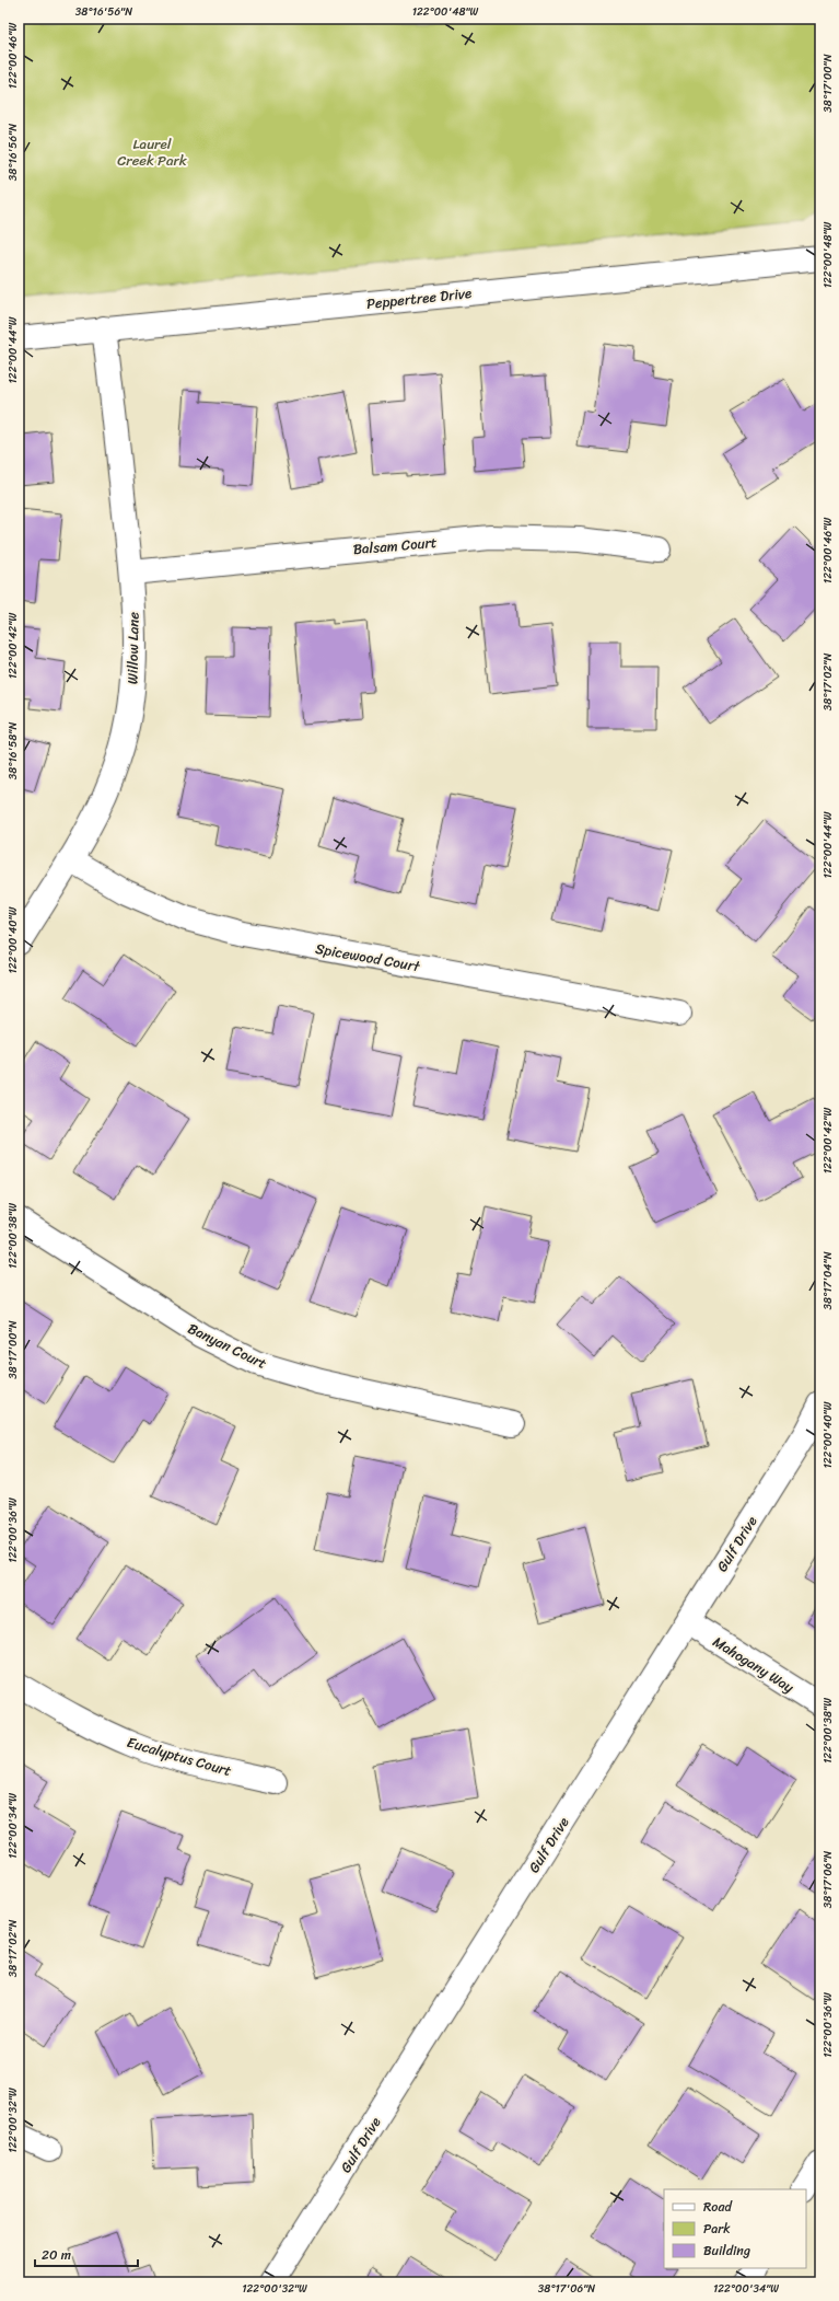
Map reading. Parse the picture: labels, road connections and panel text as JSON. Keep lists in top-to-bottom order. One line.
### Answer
{"streets":{"street":["Peppertree Drive","Balsam Court","Willow Lane","Spicewood Court","Banyan Court","Gulf Drive","Mahogany Way","Eucalyptus Court"]},"crossings":[["Peppertree Drive","Willow Lane"],["Balsam Court","Willow Lane"],["Willow Lane","Spicewood Court"],["Gulf Drive","Mahogany Way"]],"parks":["Laurel Creek Park"],"legend":["Road","Park","Building"],"scale_bar":"20 m","coordinates":["38°16'56\"N","122°00'48\"W","122°00'46\"W","38°17'00\"N","122°00'44\"W","122°00'42\"W","38°17'02\"N","38°16'58\"N","122°00'40\"W","122°00'38\"W","38°17'04\"N","122°00'36\"W","122°00'34\"W","38°17'06\"N","122°00'32\"W"]}
